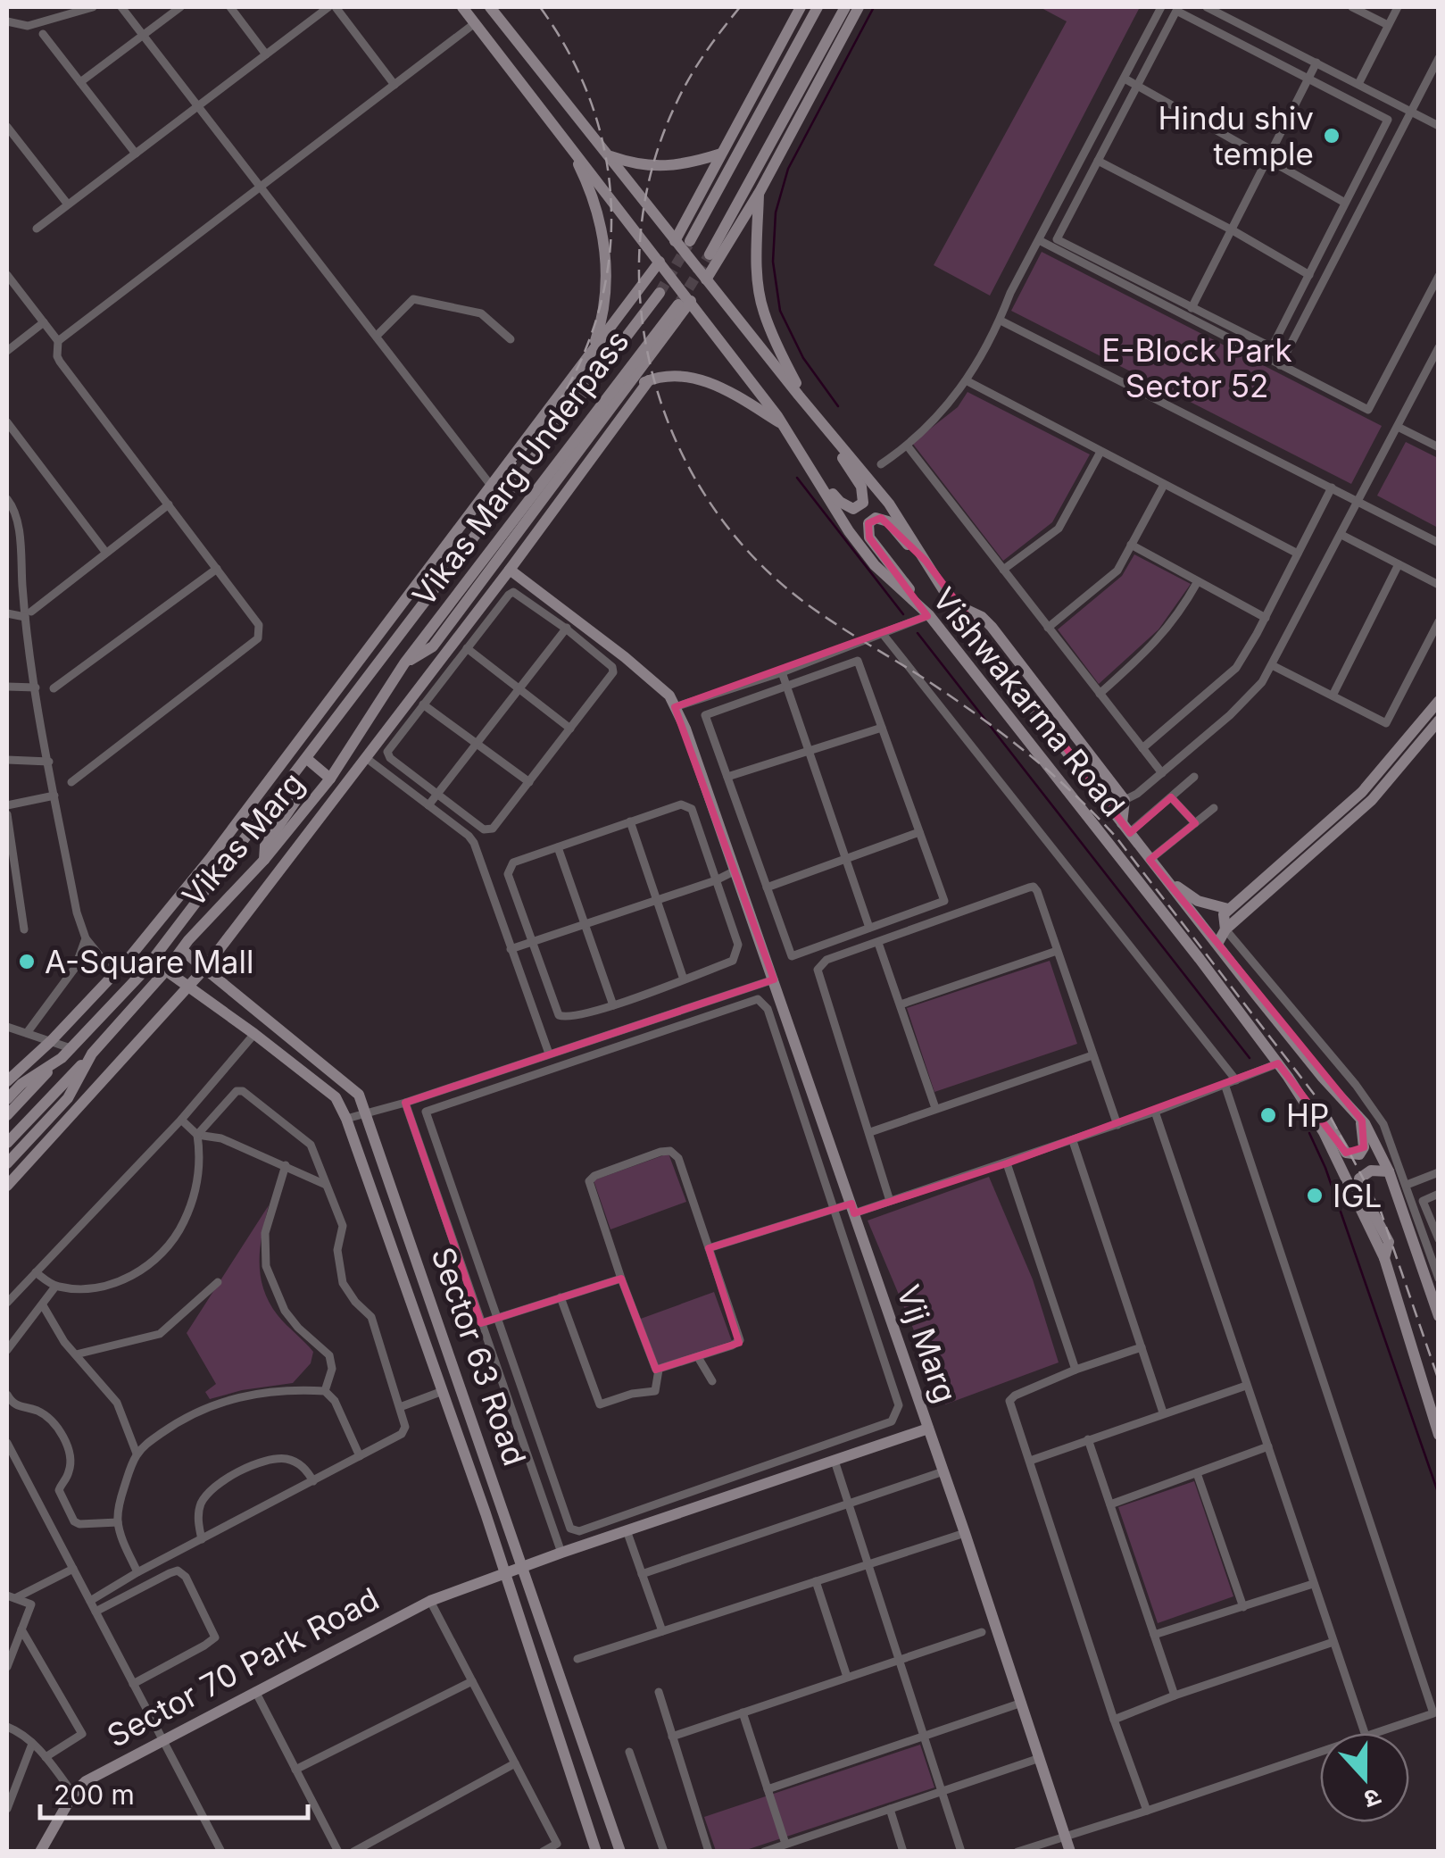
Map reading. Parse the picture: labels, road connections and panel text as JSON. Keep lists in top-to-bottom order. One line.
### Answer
{"streets":{"street":["Vikas Marg Underpass","Vishwakarma Road","Vikas Marg","Vij Marg","Sector 63 Road","Sector 70 Park Road"]},"crossings":[["Vikas Marg Underpass","Vishwakarma Road"],["Vikas Marg Underpass","Vikas Marg"],["Vikas Marg","Sector 63 Road"],["Vij Marg","Sector 63 Road"],["Vij Marg","Sector 70 Park Road"],["Sector 63 Road","Sector 70 Park Road"]],"parks":["E-Block Park Sector 52"],"places":["Hindu shiv temple","A-Square Mall","HP","IGL"],"scale_bar":"200 m","north":"bottom"}
